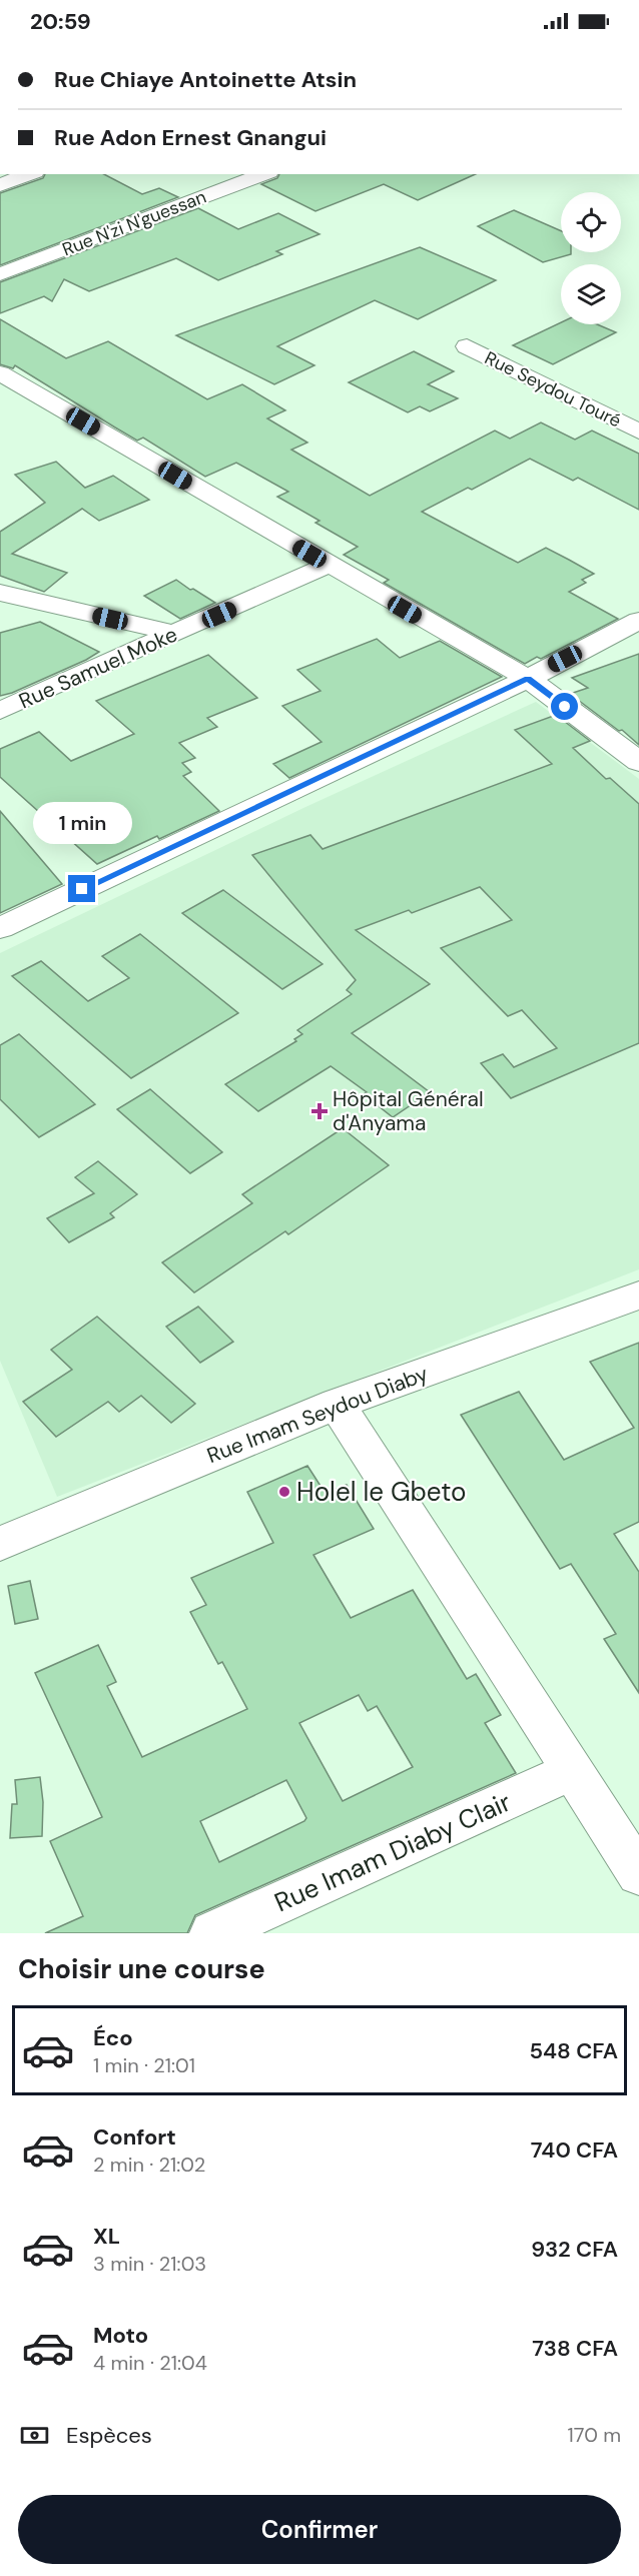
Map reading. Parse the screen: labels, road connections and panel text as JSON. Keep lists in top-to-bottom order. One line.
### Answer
{"streets":{"street":["Rue N'zi N'guessan","Rue Seydou Touré","Rue Samuel Moke","Rue Imam Seydou Diaby","Rue Imam Diaby Clair"]},"places":{"health":["Hôpital Général d'Anyama"],"other":["Holel le Gbeto"]},"page":{"status":"20:59","banner":["Rue Chiaye Antoinette Atsin","Rue Adon Ernest Gnangui"],"bubble":"1 min","heading":"Choisir une course","list":[{"name":"Éco","note":"1 min · 21:01","value":"548 CFA"},{"name":"Confort","note":"2 min · 21:02","value":"740 CFA"},{"name":"XL","note":"3 min · 21:03","value":"932 CFA"},{"name":"Moto","note":"4 min · 21:04","value":"738 CFA"}],"pay":["Espèces","170 m"],"buttons":"Confirmer"}}
